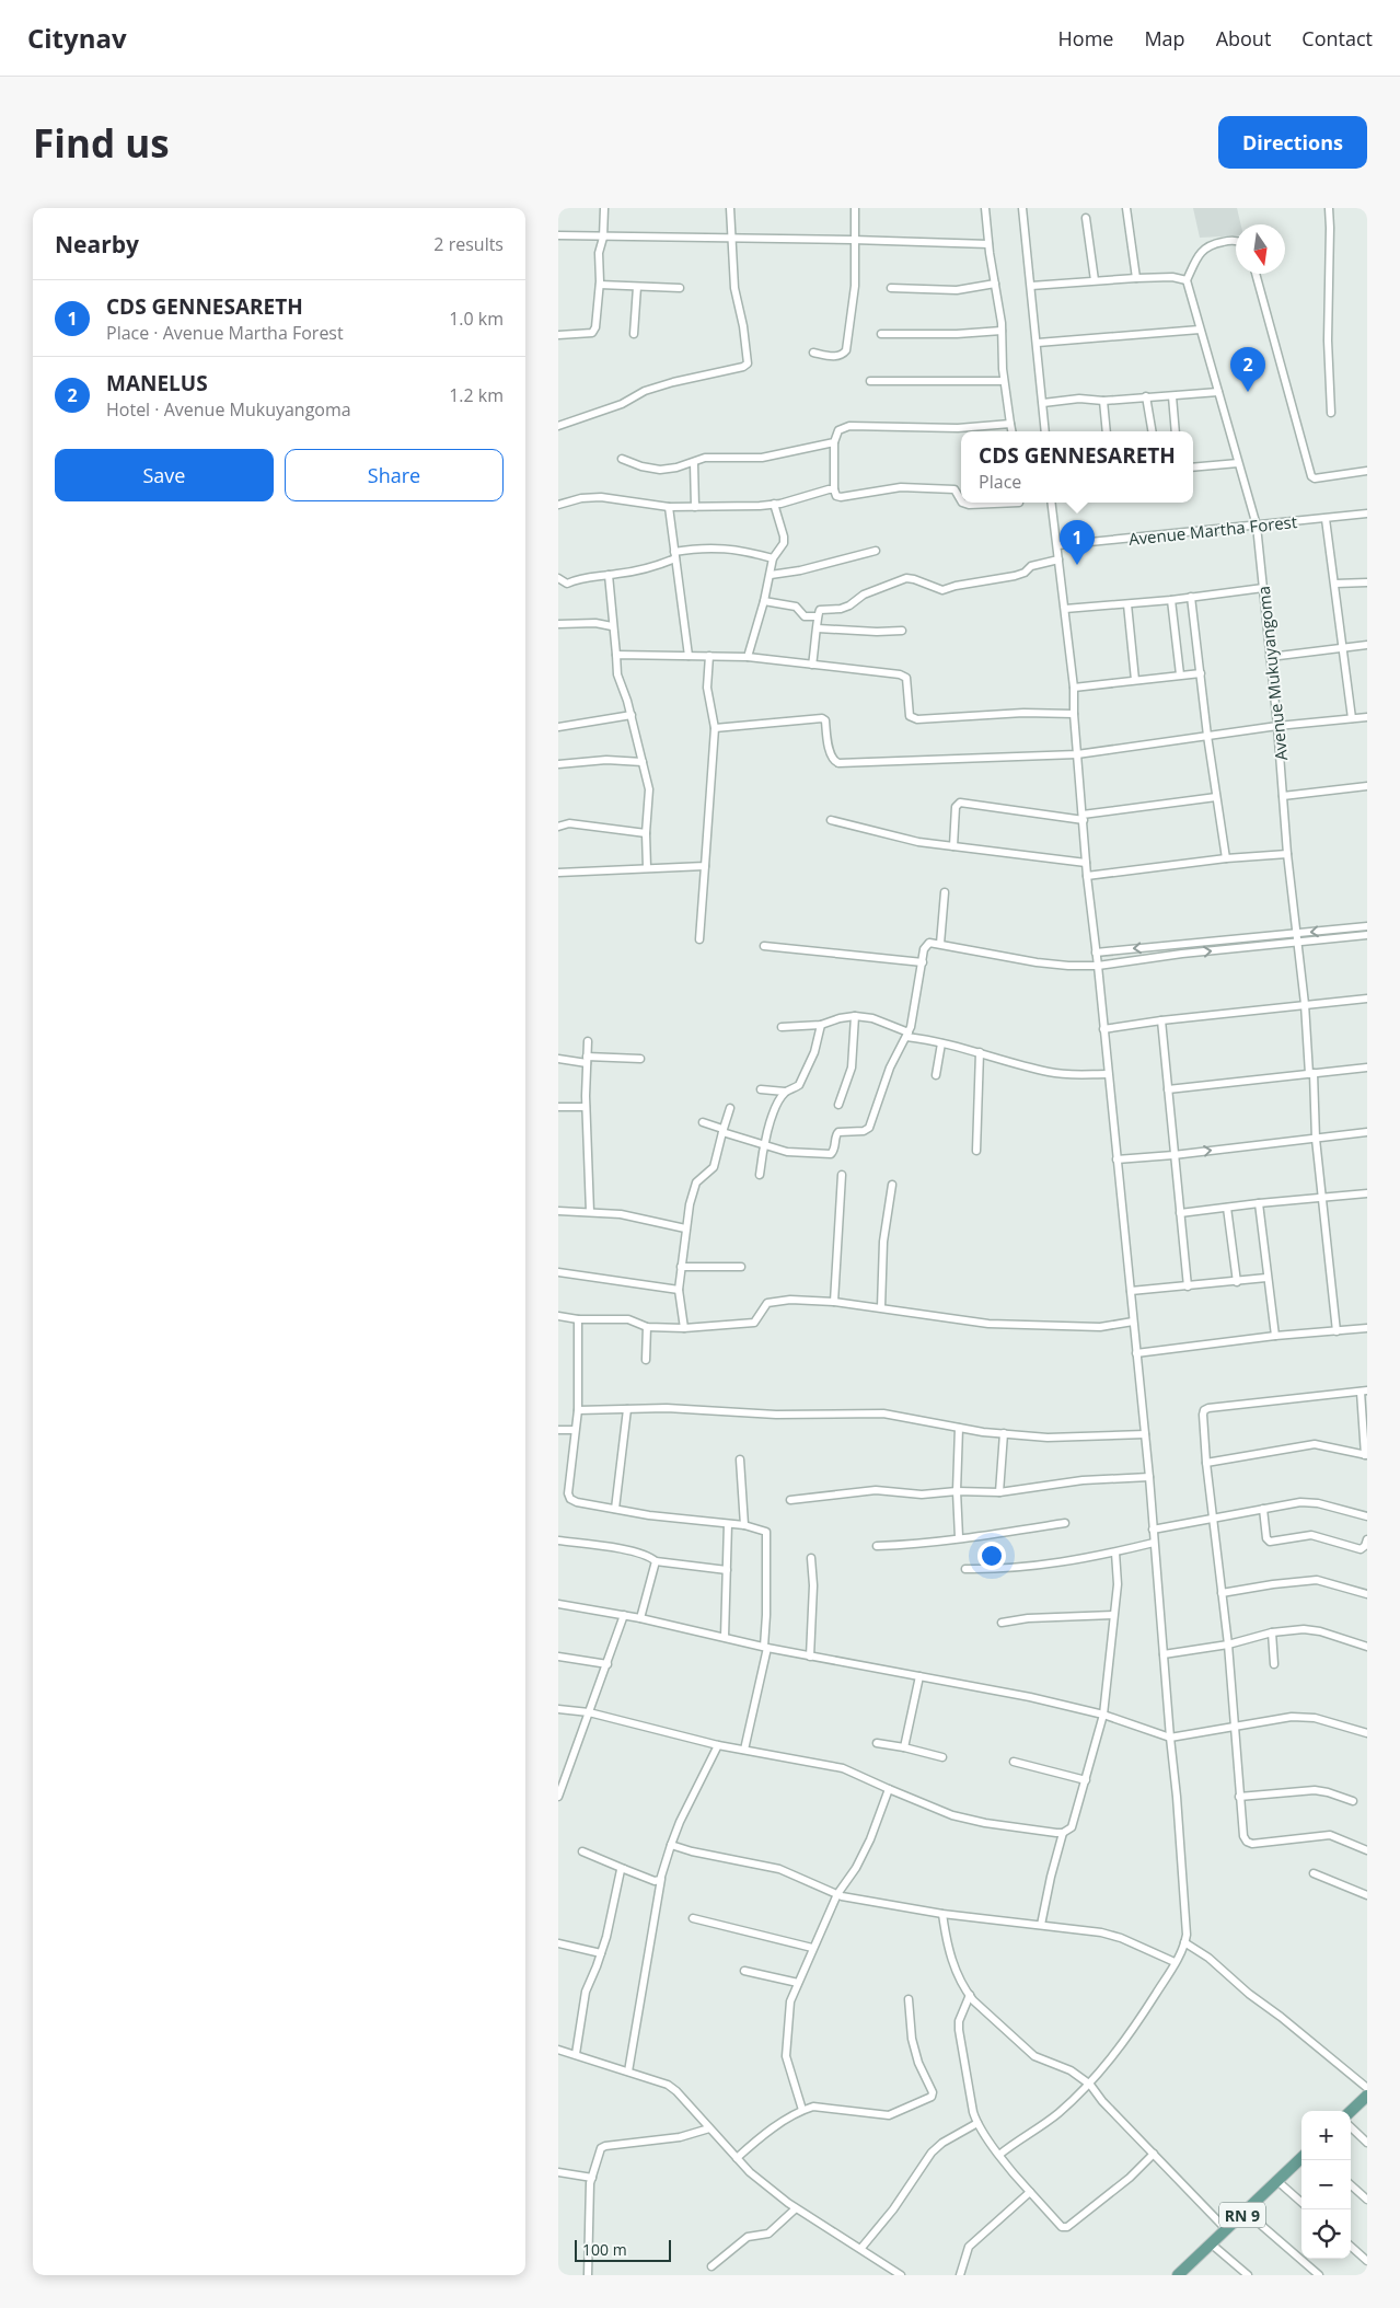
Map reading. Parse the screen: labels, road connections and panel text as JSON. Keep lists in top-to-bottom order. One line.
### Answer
{"streets":{"main road":["RN 9"],"street":["Avenue Martha Forest","Avenue Mukuyangoma"]},"crossings":[["Avenue Martha Forest","Avenue Mukuyangoma"]],"scale_bar":"100 m","north":"bottom","page":{"header":"Citynav","nav":["Home","Map","About","Contact"],"buttons":["Directions",["Save","Share"]],"title":"Find us","heading":["Nearby","2 results"],"list":[{"mark":"1","name":"CDS GENNESARETH","note":"Place · Avenue Martha Forest","value":"1.0 km"},{"mark":"2","name":"MANELUS","note":"Hotel · Avenue Mukuyangoma","value":"1.2 km"}],"pins":["2","1"],"popup":["CDS GENNESARETH","Place"],"map_buttons":["+","−"],"scale":"100 m"}}
